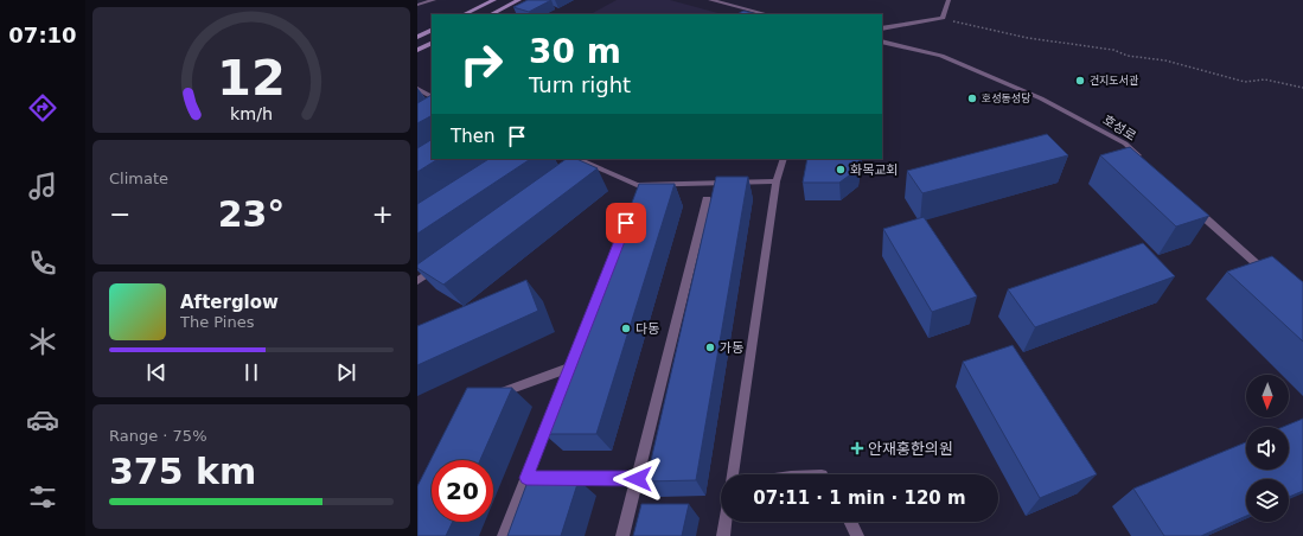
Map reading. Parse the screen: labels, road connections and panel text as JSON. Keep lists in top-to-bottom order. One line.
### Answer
{"streets":{"street":["호성로"]},"places":{"other":["건지도서관","호성동성당","화목교회","다동","가동"],"health":["안재홍한의원"]},"north":"bottom","page":{"tabs":"07:10","turn":["30 m","Turn right"],"then":"Then","tile":["Climate",["Range · 75%","375 km"]],"heat":["−","23°","+"],"song":["Afterglow","The Pines"],"limit":"20","trip":"07:11 · 1 min · 120 m","gauge":["12","km/h"]}}
